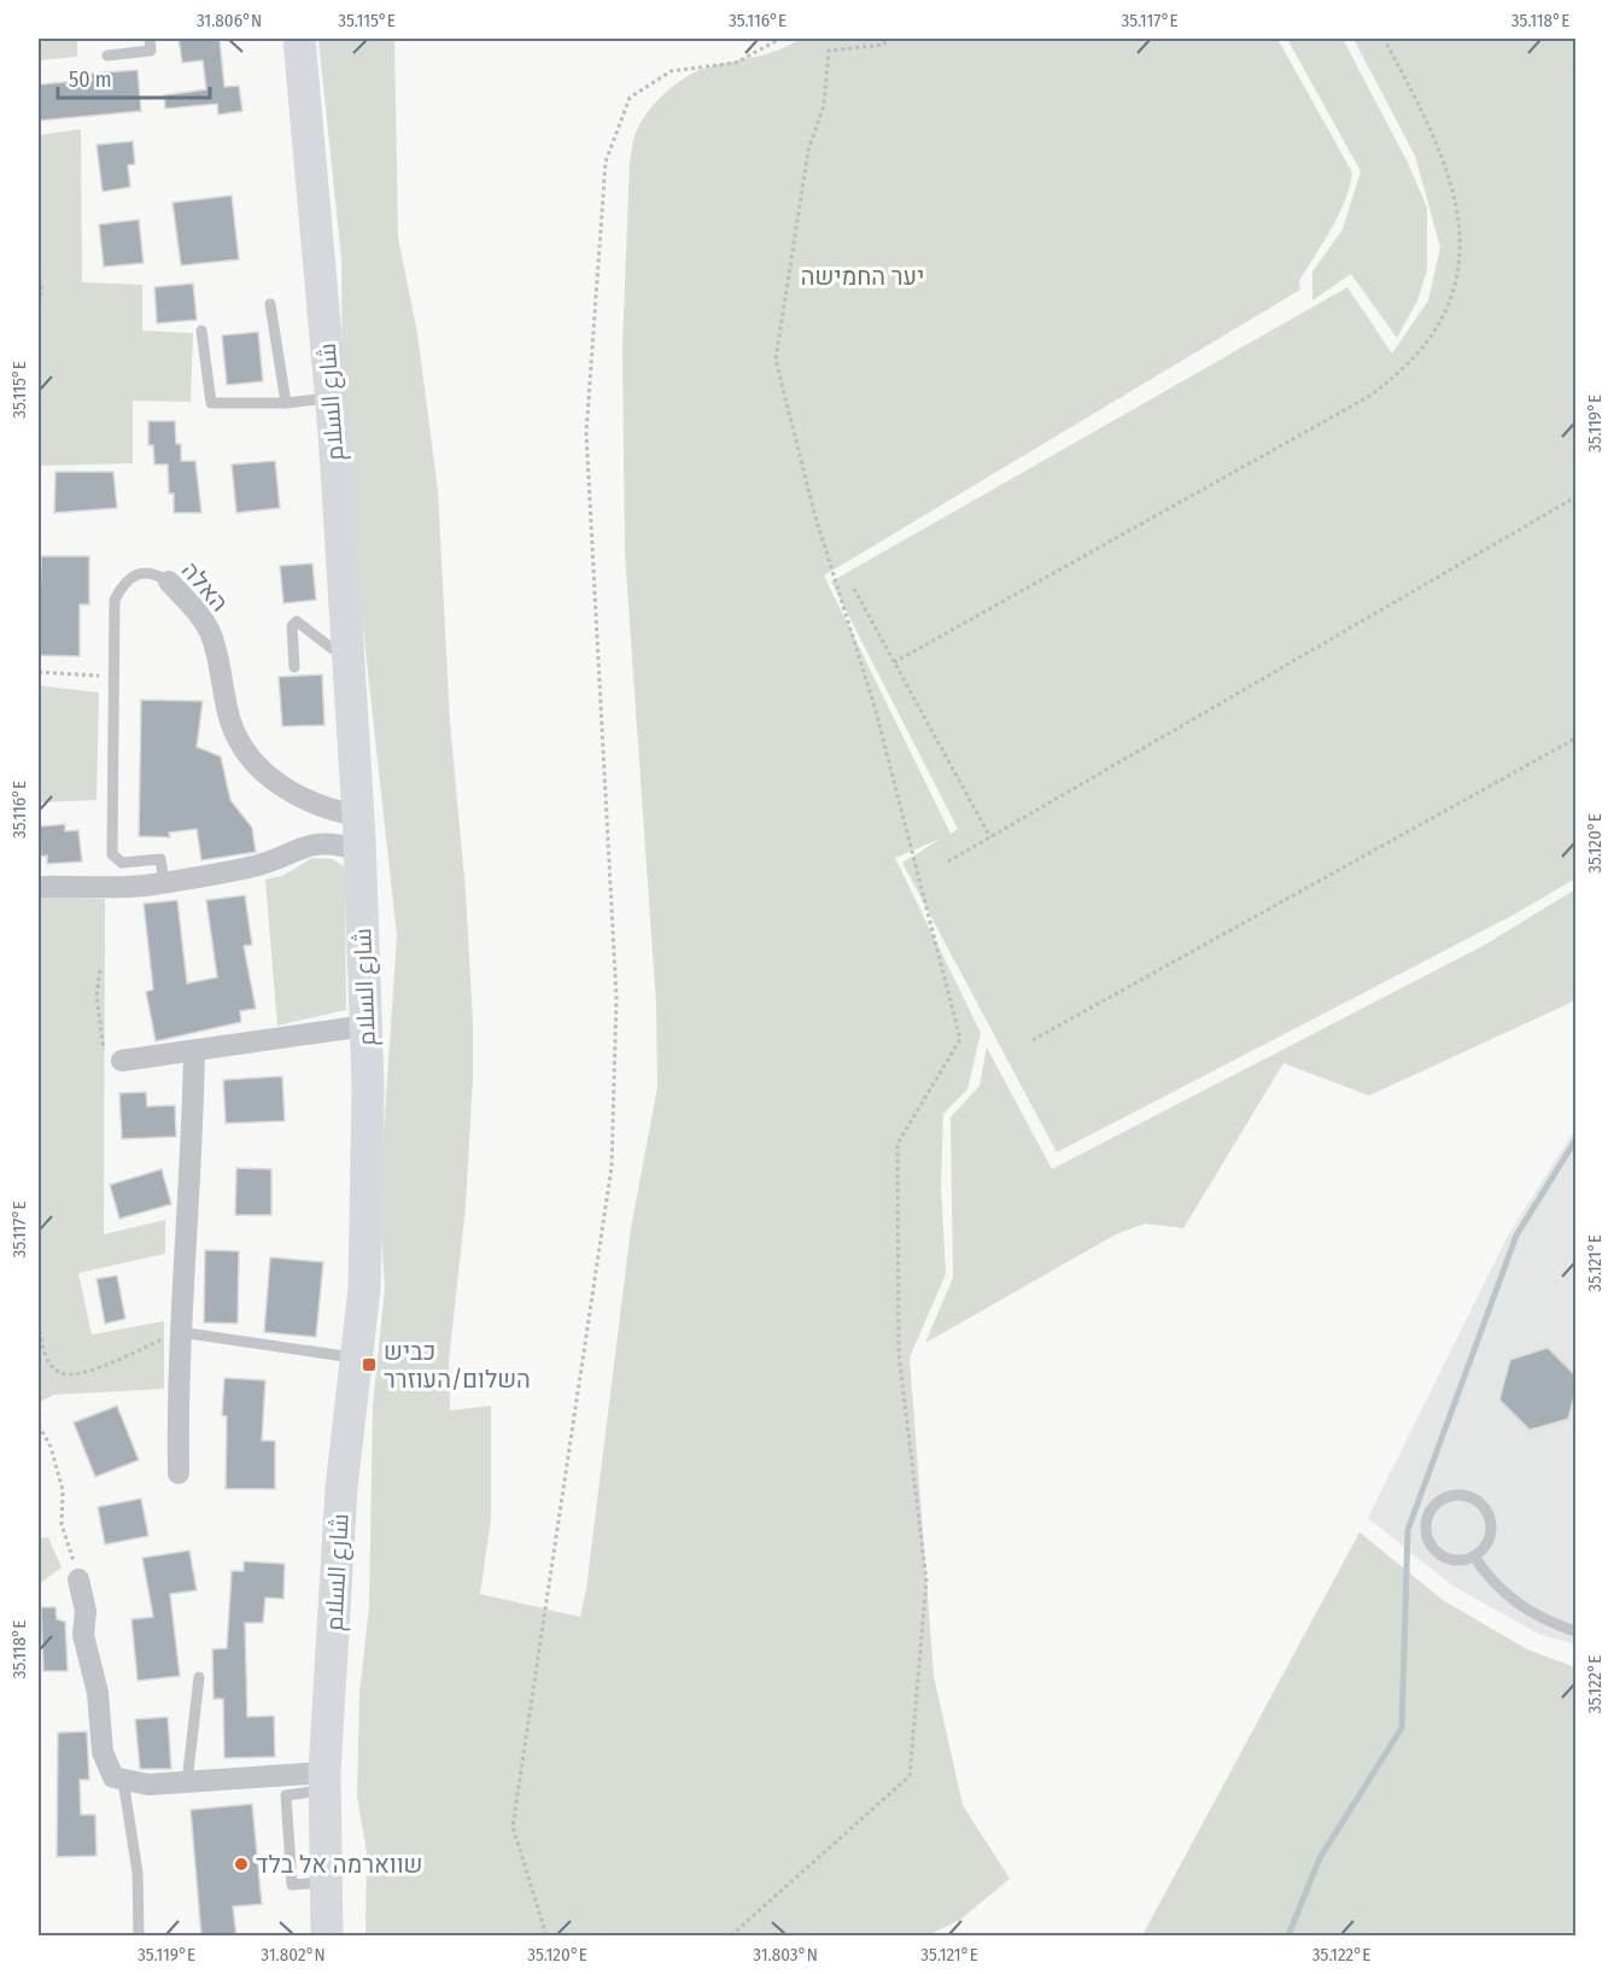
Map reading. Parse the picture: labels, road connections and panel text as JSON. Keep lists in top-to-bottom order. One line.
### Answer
{"streets":{"main road":["شارع السلام"],"street":["האלה"]},"crossings":[["شارع السلام","האלה"]],"parks":["יער החמישה"],"places":{"transit":["כביש השלום/העוזרר"],"other":["שווארמה אל בלד"]},"scale_bar":"50 m","coordinates":["31.806°N","35.115°E","35.116°E","35.117°E","35.118°E","35.119°E","35.120°E","35.121°E","35.122°E","31.802°N","31.803°N"]}
